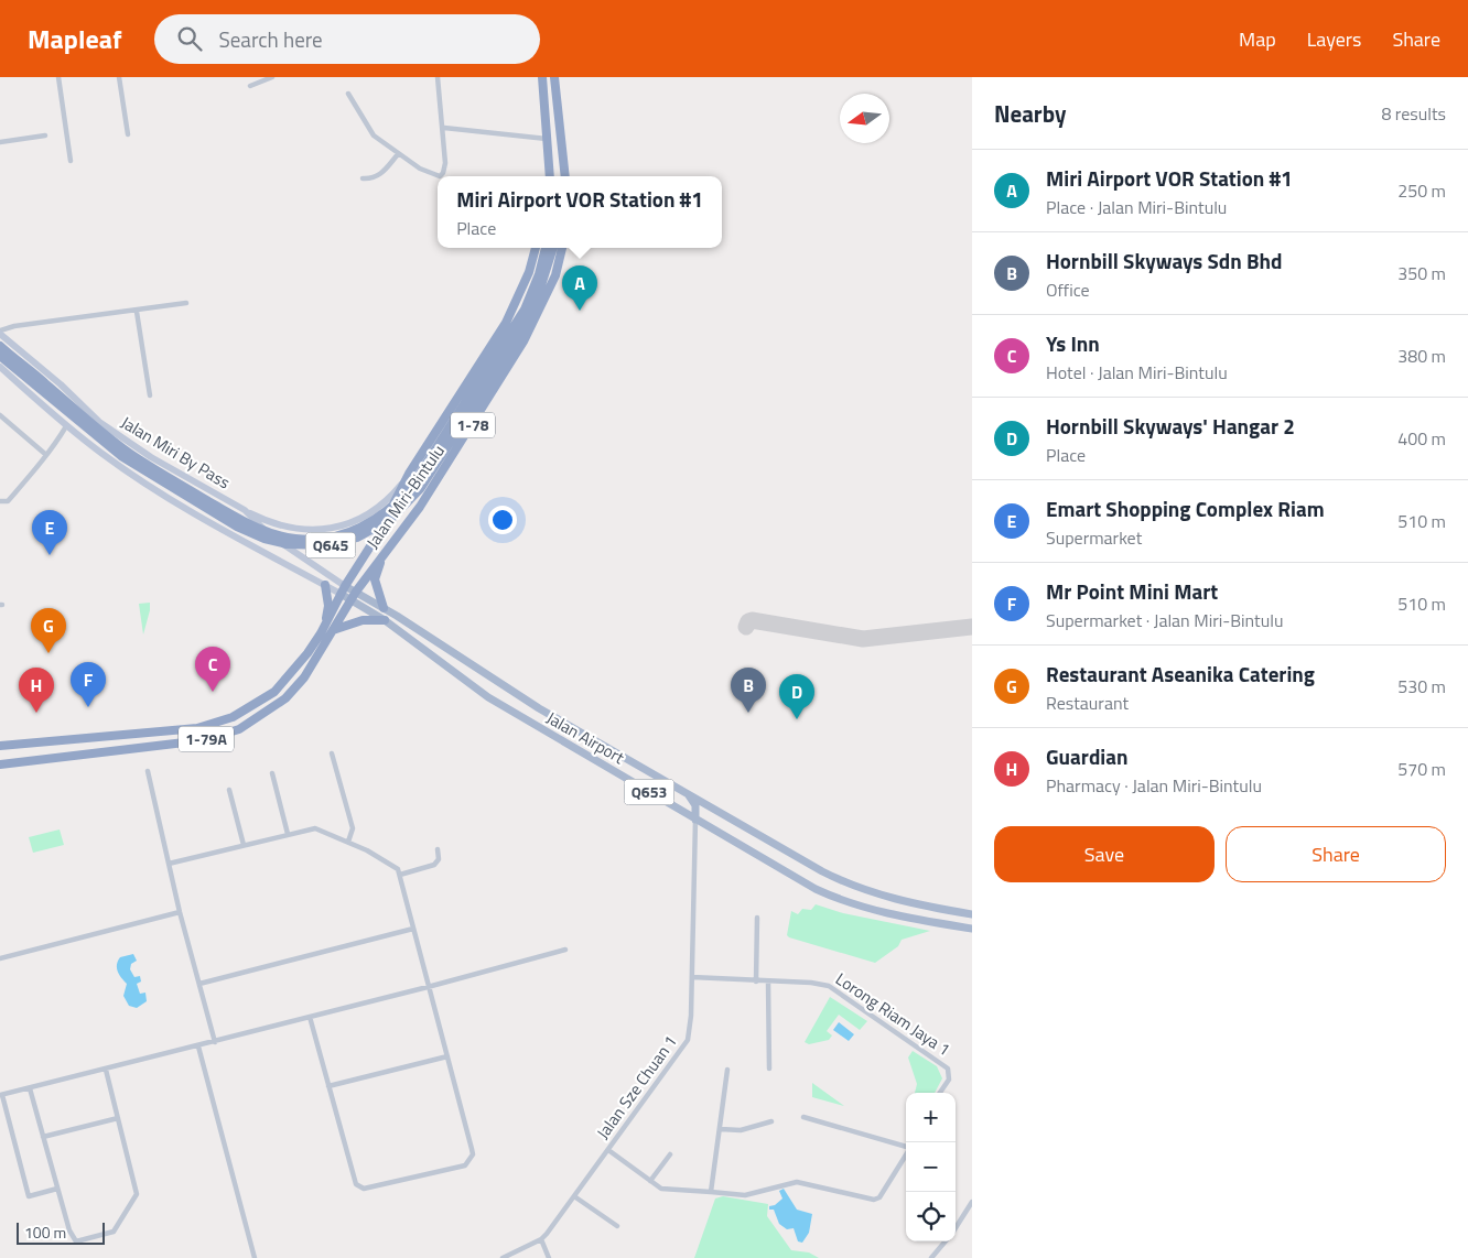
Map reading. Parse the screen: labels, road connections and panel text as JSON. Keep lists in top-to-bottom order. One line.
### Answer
{"streets":{"highway":["1-78","Jalan Miri-Bintulu","Q645","1-79A"],"main road":["Jalan Miri By Pass","Jalan Airport","Q653"],"street":["Lorong Riam Jaya 1","Jalan Sze Chuan 1"]},"crossings":[["Jalan Miri By Pass","Jalan Miri-Bintulu"],["Jalan Miri By Pass","Q645"],["Jalan Miri By Pass","Q653"],["Jalan Miri-Bintulu","Q645"],["Jalan Miri-Bintulu","Jalan Airport"],["Jalan Miri-Bintulu","Q653"],["Q645","Q653"],["Jalan Airport","Q653"],["Jalan Airport","Jalan Sze Chuan 1"],["Lorong Riam Jaya 1","Jalan Sze Chuan 1"]],"scale_bar":"100 m","north":"left","page":{"header":"Mapleaf","search":"Search here","nav":["Map","Layers","Share"],"heading":["Nearby","8 results"],"list":[{"mark":"A","name":"Miri Airport VOR Station #1","note":"Place · Jalan Miri-Bintulu","value":"250 m"},{"mark":"B","name":"Hornbill Skyways Sdn Bhd","note":"Office","value":"350 m"},{"mark":"C","name":"Ys Inn","note":"Hotel · Jalan Miri-Bintulu","value":"380 m"},{"mark":"D","name":"Hornbill Skyways' Hangar 2","note":"Place","value":"400 m"},{"mark":"E","name":"Emart Shopping Complex Riam","note":"Supermarket","value":"510 m"},{"mark":"F","name":"Mr Point Mini Mart","note":"Supermarket · Jalan Miri-Bintulu","value":"510 m"},{"mark":"G","name":"Restaurant Aseanika Catering","note":"Restaurant","value":"530 m"},{"mark":"H","name":"Guardian","note":"Pharmacy · Jalan Miri-Bintulu","value":"570 m"}],"popup":["Miri Airport VOR Station #1","Place"],"pins":["A","E","G","C","F","B","H","D"],"buttons":["Save","Share"],"map_buttons":["+","−"],"scale":"100 m"}}
